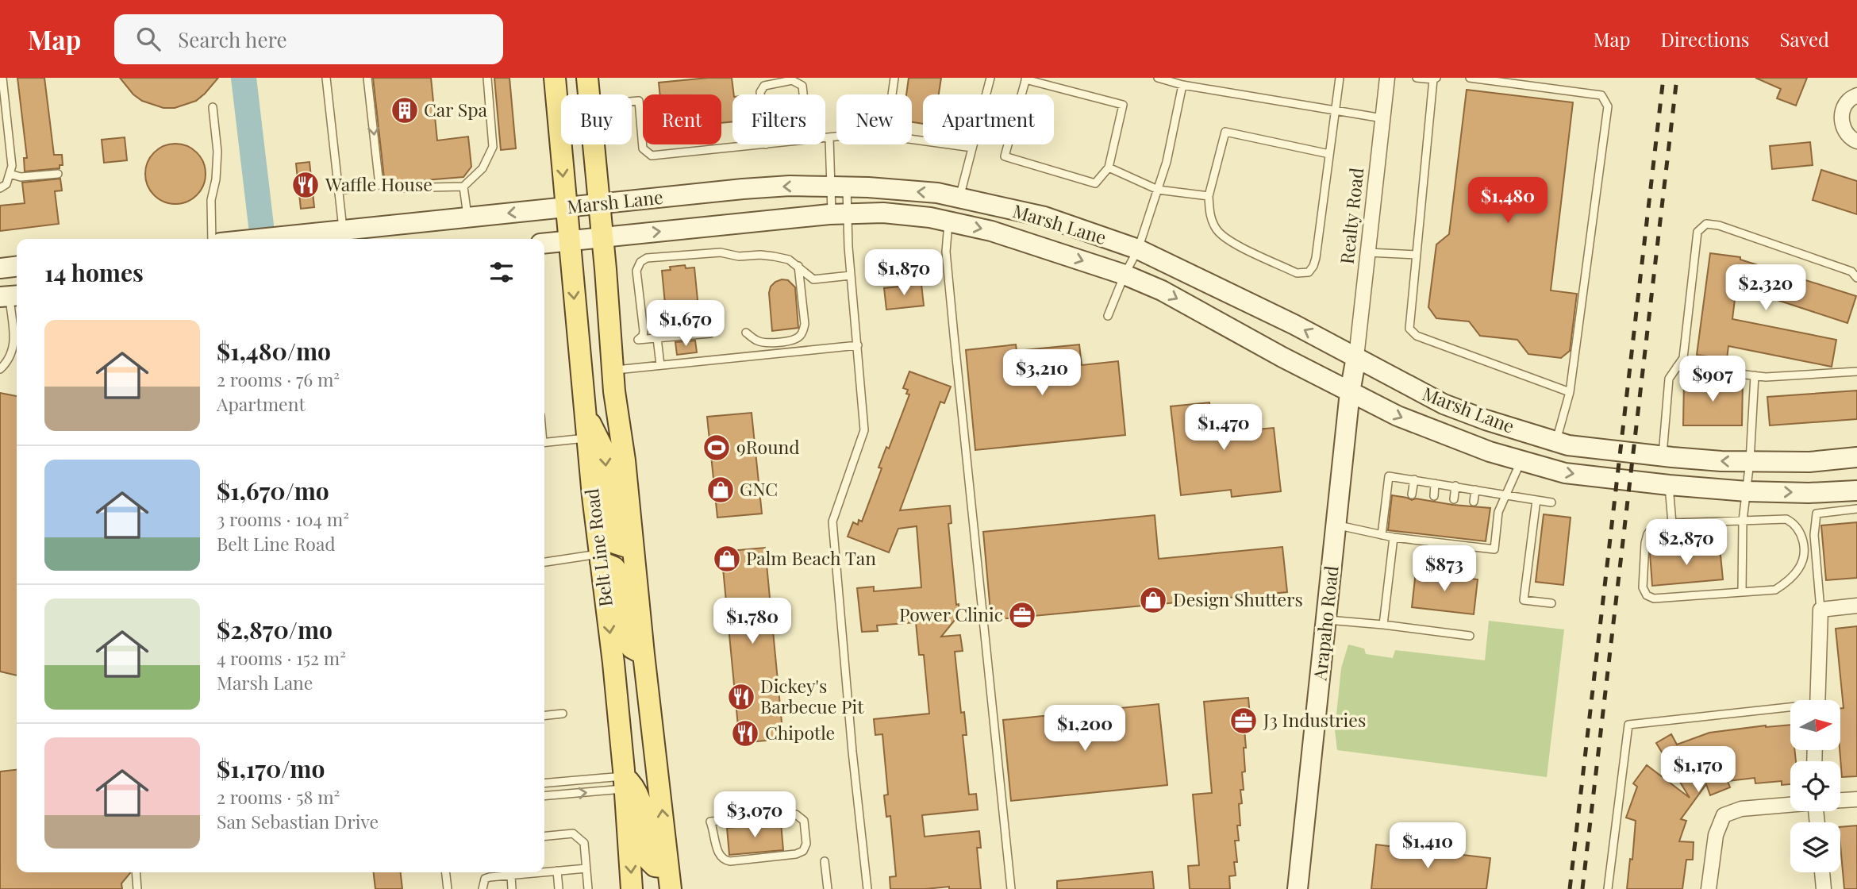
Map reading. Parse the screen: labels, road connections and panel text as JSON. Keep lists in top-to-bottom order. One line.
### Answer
{"streets":{"main road":["Marsh Lane","Belt Line Road","Arapaho Road"],"street":["Realty Road"]},"crossings":[["Marsh Lane","Realty Road"],["Marsh Lane","Belt Line Road"],["Marsh Lane","Arapaho Road"],["Realty Road","Arapaho Road"]],"places":{"building":["Car Spa"],"restaurant":["Waffle House","Dickey's Barbecue Pit","Chipotle"],"sports":["9Round"],"shop":["GNC","Palm Beach Tan","Design Shutters"],"office":["Power Clinic","J3 Industries"]},"north":"right","page":{"header":"Map","search":"Search here","nav":["Map","Directions","Saved"],"chip":["Buy","Rent","Filters","New","Apartment"],"price":["$1,480","$1,870","$2,320","$1,670","$3,210","$907","$1,470","$2,870","$873","$1,780","$1,200","$1,170","$3,070","$1,410"],"heading":"14 homes","list":[{"name":"$1,480/mo","note":"2 rooms · 76 m² · Apartment"},{"name":"$1,670/mo","note":"3 rooms · 104 m² · Belt Line Road"},{"name":"$2,870/mo","note":"4 rooms · 152 m² · Marsh Lane"},{"name":"$1,170/mo","note":"2 rooms · 58 m² · San Sebastian Drive"}]}}
